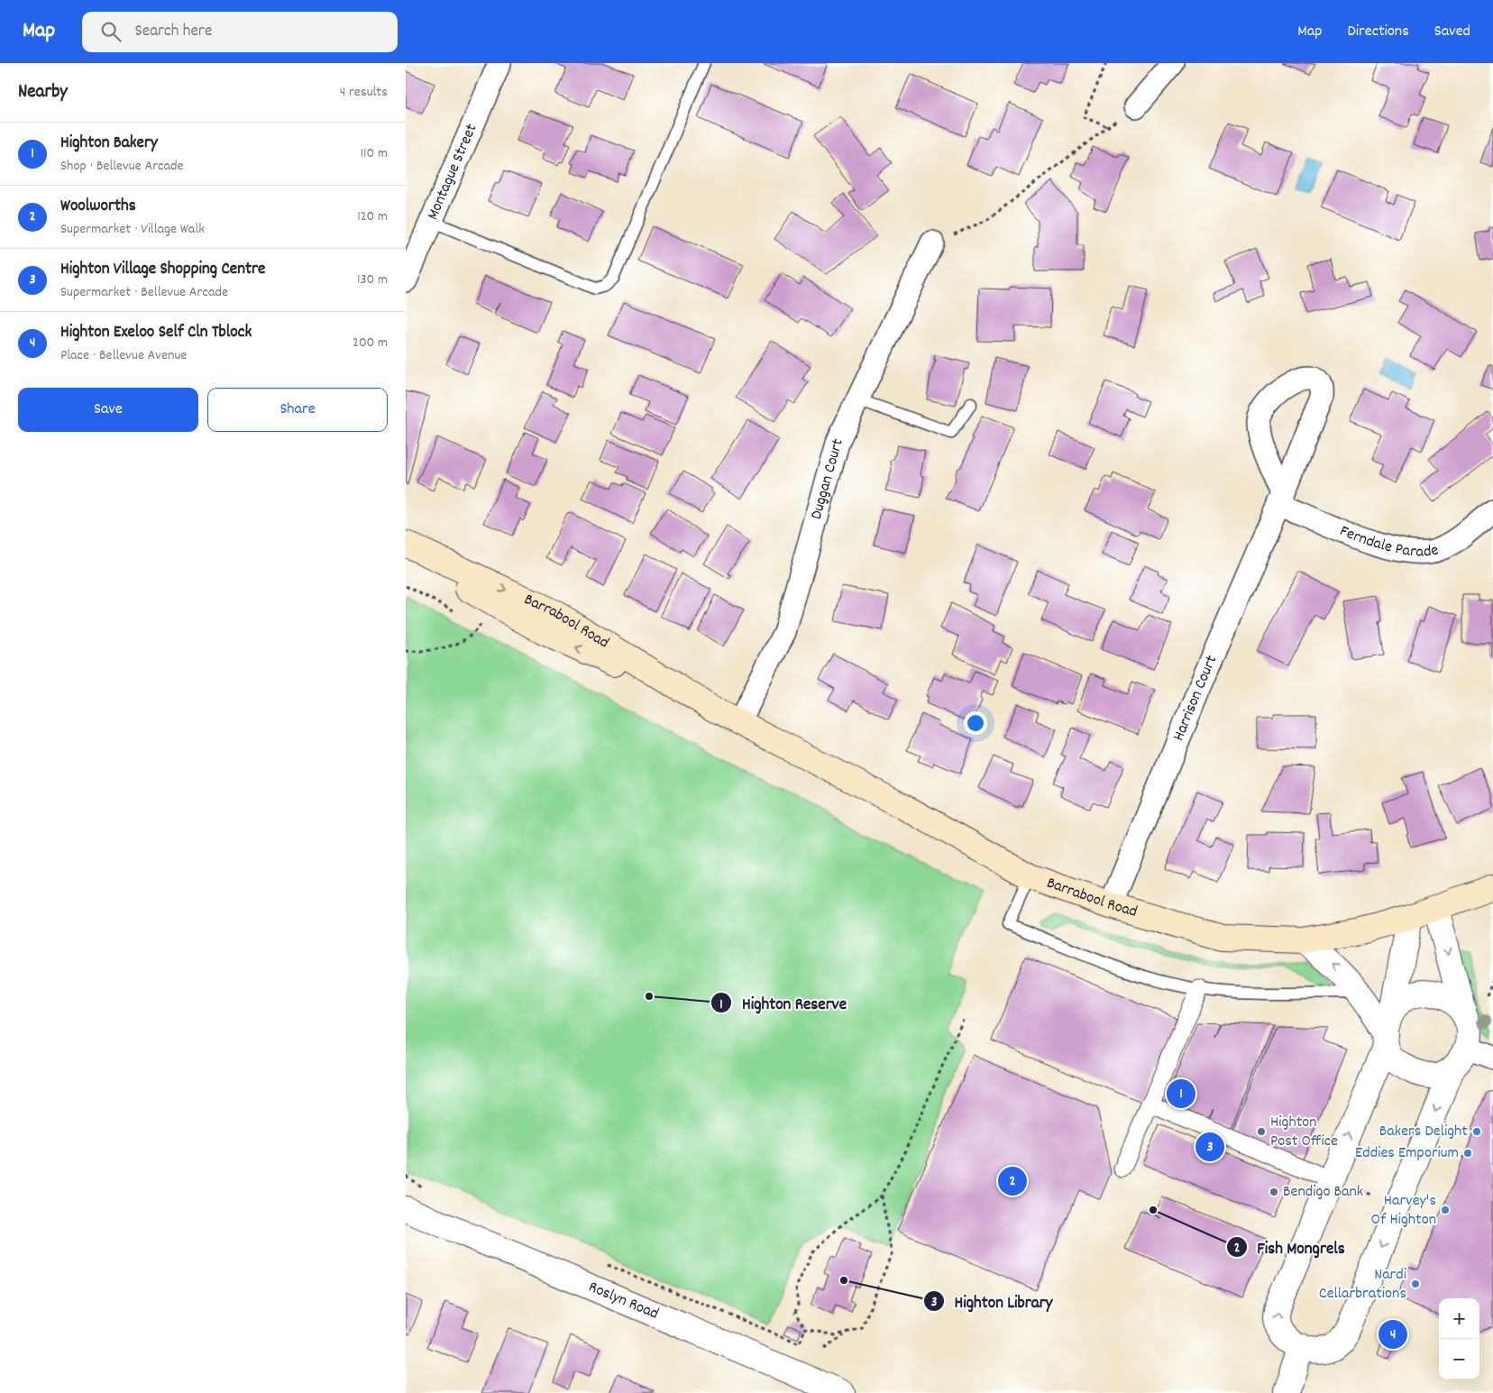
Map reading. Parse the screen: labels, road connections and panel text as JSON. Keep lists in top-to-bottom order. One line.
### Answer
{"streets":{"main road":["Barrabool Road"],"street":["Montague Street","Duggan Court","Ferndale Parade","Harrison Court","Roslyn Road"]},"crossings":[["Duggan Court","Barrabool Road"],["Ferndale Parade","Harrison Court"],["Barrabool Road","Harrison Court"]],"places":["Highton Reserve","Highton Post Office","Bakers Delight","Eddies Emporium","Bendigo Bank","Fish Mongrels","Harvey's Of Highton","Highton Library","Nardi Cellarbrations"],"page":{"header":"Map","search":"Search here","nav":["Map","Directions","Saved"],"heading":["Nearby","4 results"],"list":[{"mark":"1","name":"Highton Bakery","note":"Shop · Bellevue Arcade","value":"110 m"},{"mark":"2","name":"Woolworths","note":"Supermarket · Village Walk","value":"120 m"},{"mark":"3","name":"Highton Village Shopping Centre","note":"Supermarket · Bellevue Arcade","value":"130 m"},{"mark":"4","name":"Highton Exeloo Self Cln Tblock","note":"Place · Bellevue Avenue","value":"200 m"}],"buttons":["Save","Share"],"pins":["1","3","2","4"],"map_buttons":["+","−"]}}
